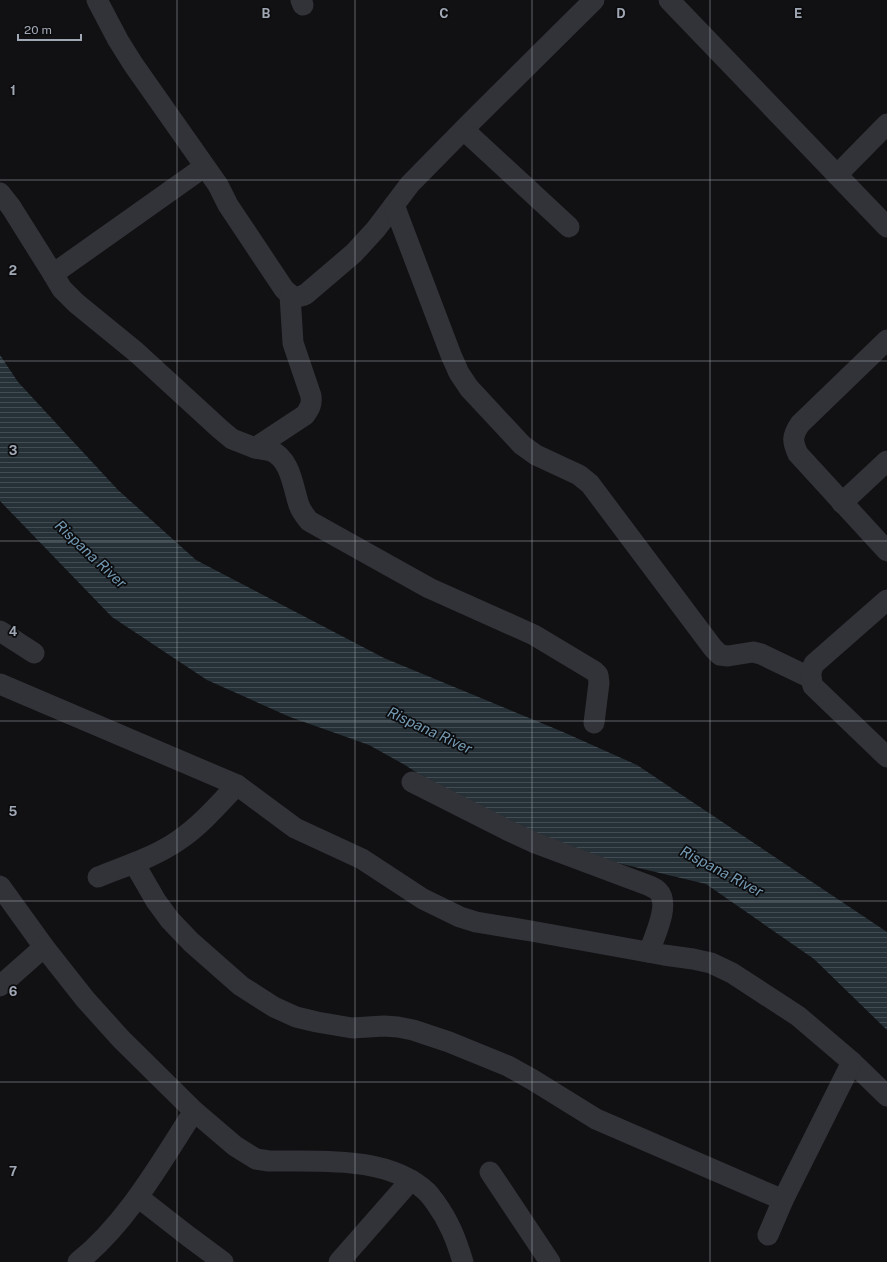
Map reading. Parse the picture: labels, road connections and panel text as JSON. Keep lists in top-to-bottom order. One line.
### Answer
{"water":["Rispana River"],"scale_bar":"20 m","grid":{"columns":["B","C","D","E"],"rows":["1","2","3","4","5","6","7"]}}
